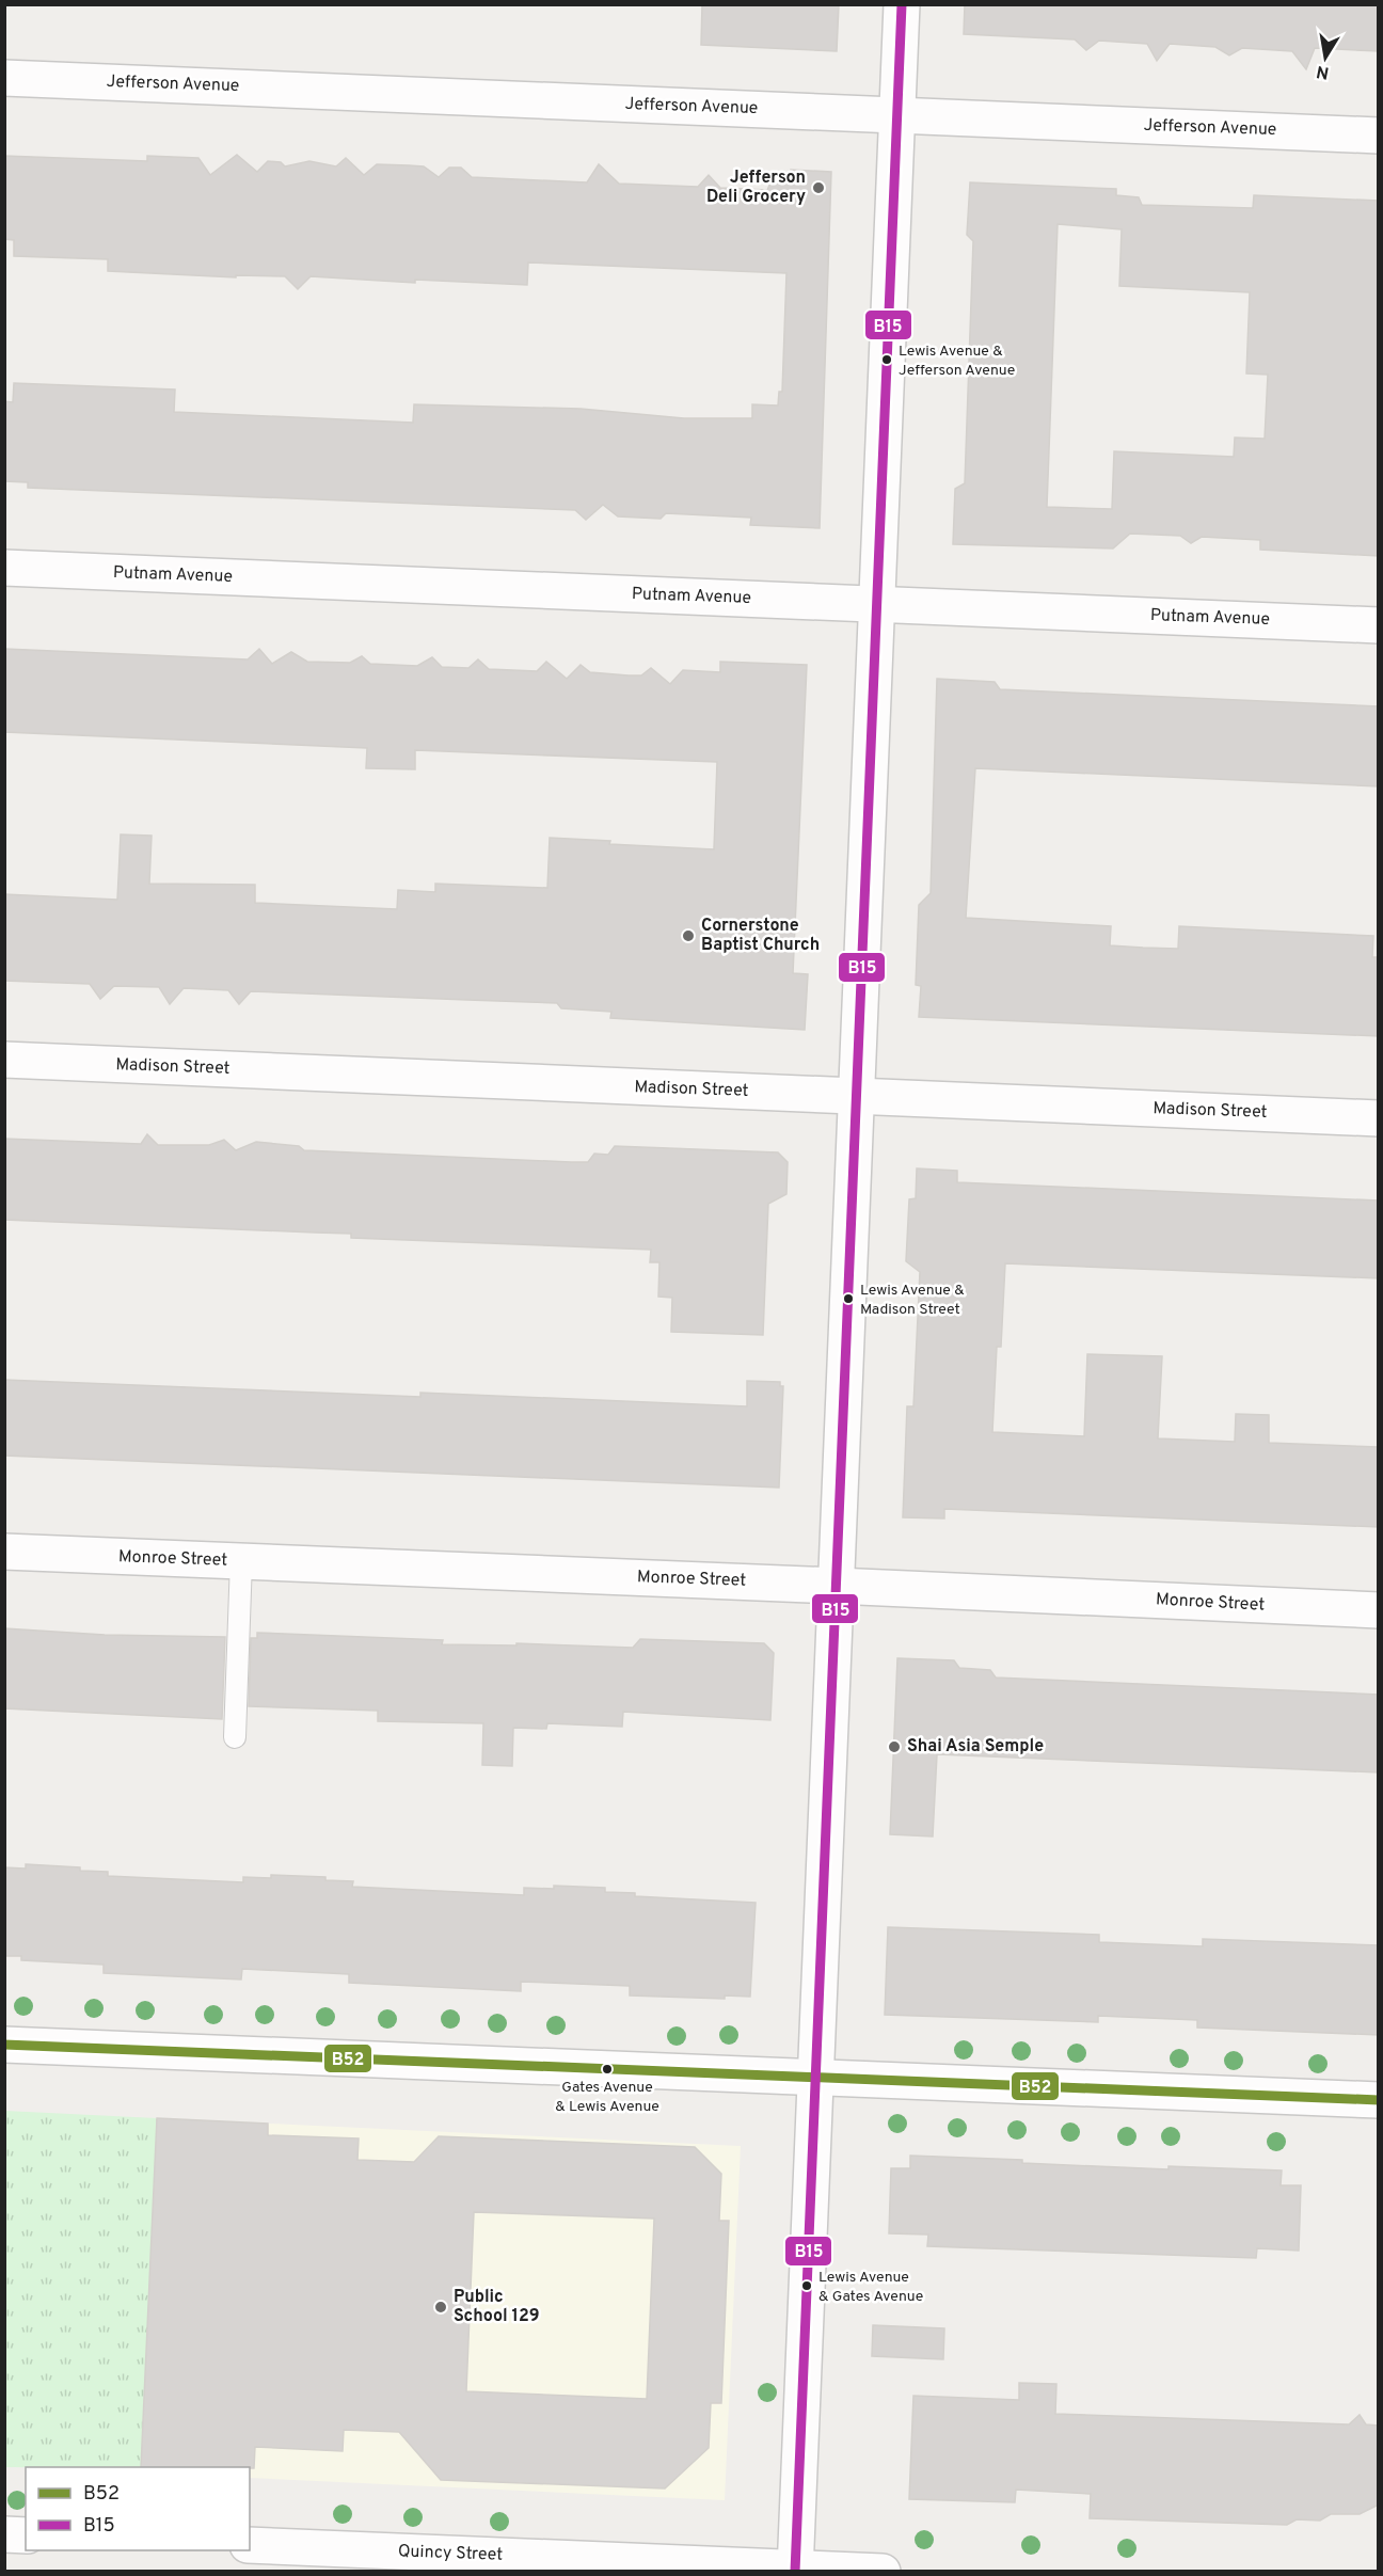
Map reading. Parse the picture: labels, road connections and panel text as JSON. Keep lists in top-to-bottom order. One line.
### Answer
{"streets":{"street":["Jefferson Avenue","Putnam Avenue","Madison Street","Monroe Street","Quincy Street"]},"places":["Jefferson Deli Grocery","Lewis Avenue & Jefferson Avenue","Cornerstone Baptist Church","Lewis Avenue & Madison Street","Shai Asia Semple","Gates Avenue & Lewis Avenue","Lewis Avenue & Gates Avenue","Public School 129"],"lines":["transit line B15","transit line B52"],"legend":["B52","B15"],"north":"bottom"}
